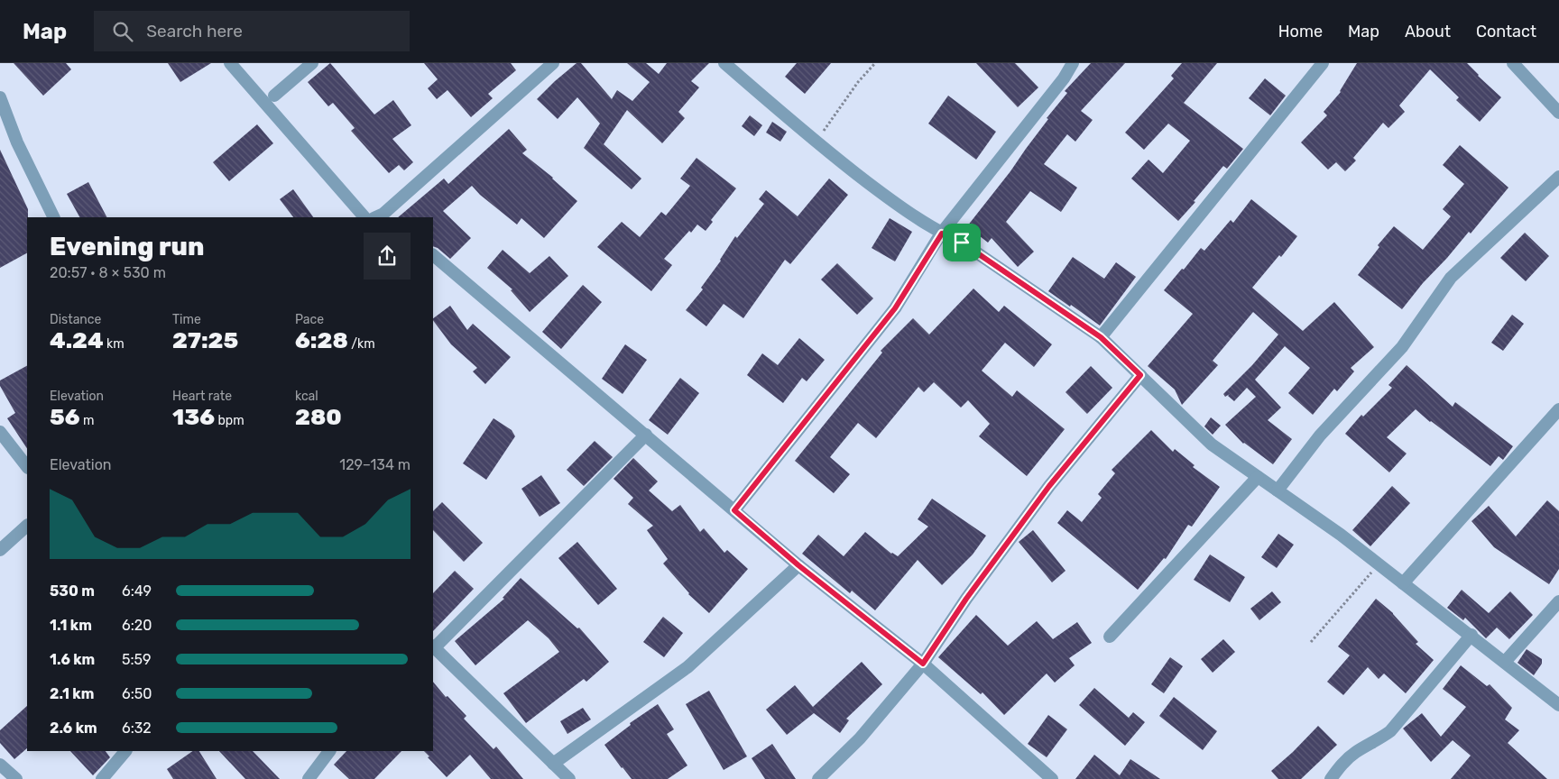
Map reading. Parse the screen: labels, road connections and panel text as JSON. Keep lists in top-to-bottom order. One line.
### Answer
{"page":{"header":"Map","search":"Search here","nav":["Home","Map","About","Contact"],"heading":["Evening run","20:57 · 8 × 530 m"],"stats":[["Distance","4.24 km"],["Time","27:25"],["Pace","6:28 /km"],["Elevation","56 m"],["Heart rate","136 bpm"],["kcal","280"]],"chart":["Elevation","129–134 m"],"list":[{"name":"530 m","note":"6:49"},{"name":"1.1 km","note":"6:20"},{"name":"1.6 km","note":"5:59"},{"name":"2.1 km","note":"6:50"},{"name":"2.6 km","note":"6:32"}]}}
